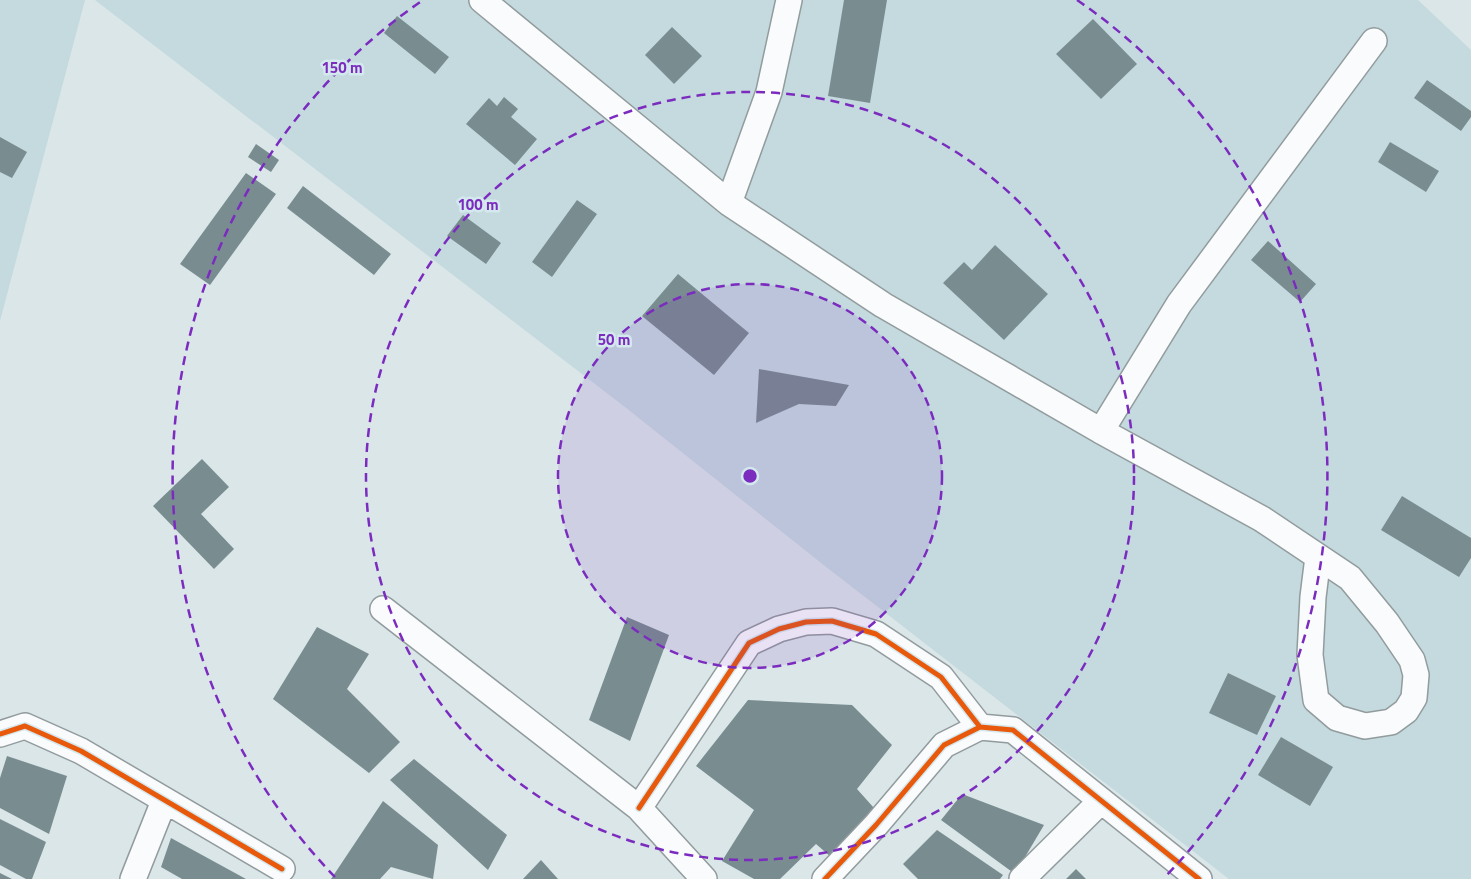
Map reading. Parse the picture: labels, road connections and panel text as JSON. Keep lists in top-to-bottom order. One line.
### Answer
{"rings":["150 m","100 m","50 m"]}
